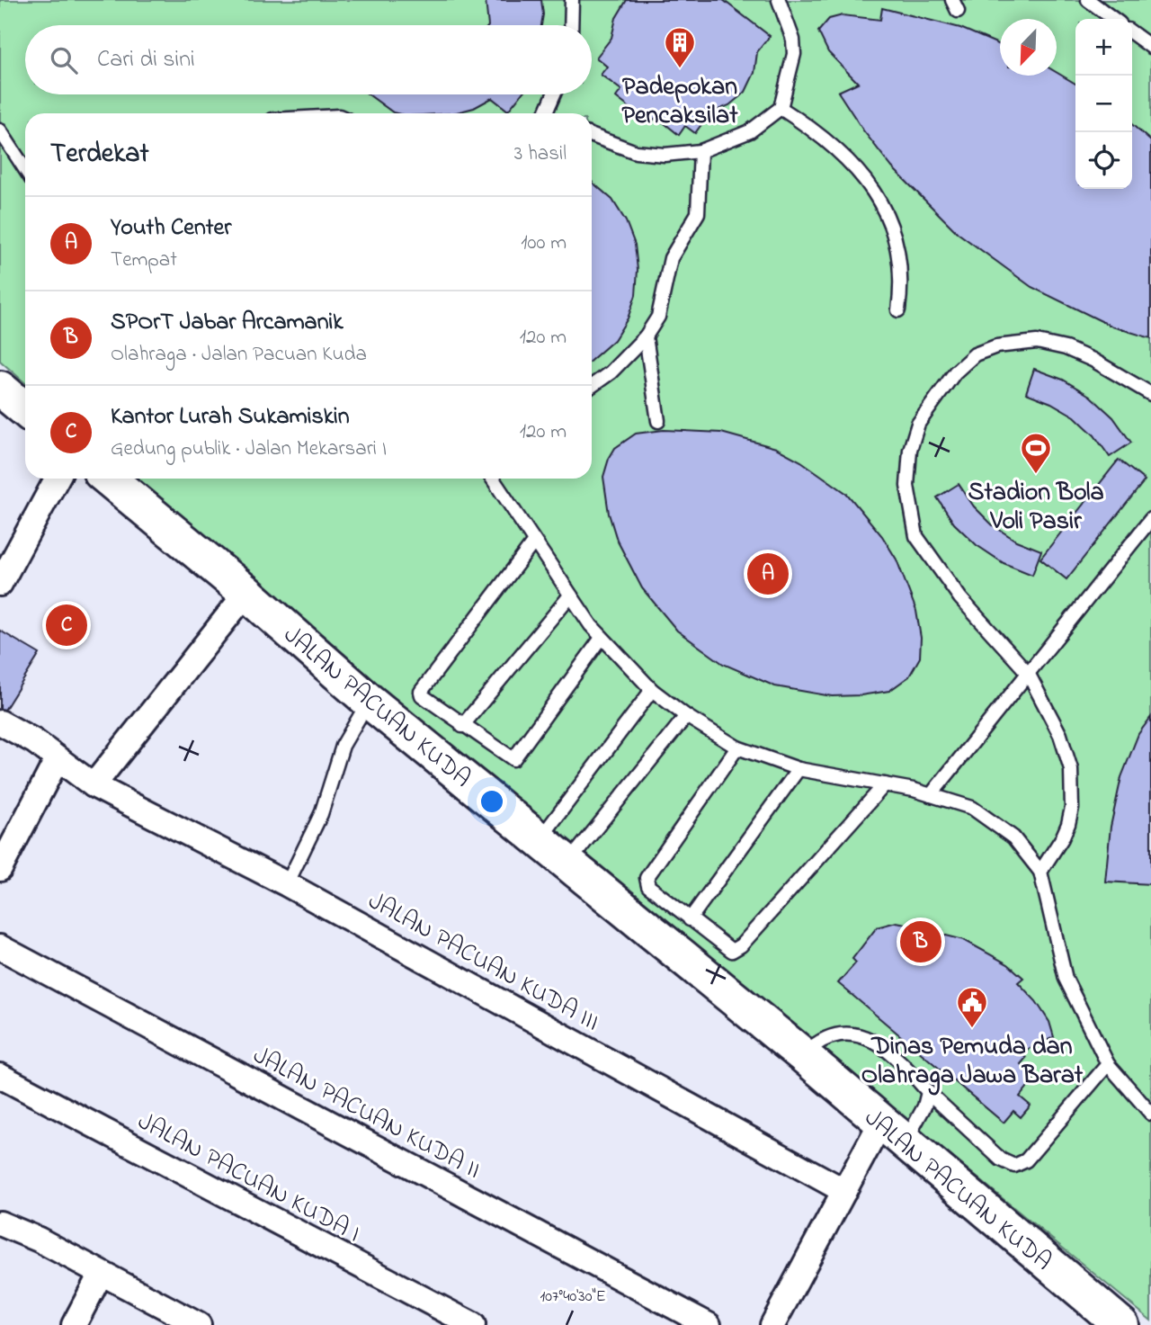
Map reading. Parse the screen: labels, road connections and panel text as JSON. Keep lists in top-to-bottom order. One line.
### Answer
{"streets":{"main road":["JALAN PACUAN KUDA"],"street":["JALAN PACUAN KUDA III","JALAN PACUAN KUDA II","JALAN PACUAN KUDA I"]},"places":{"building":["Padepokan Pencaksilat"],"sports":["Stadion Bola Voli Pasir"],"public building":["Dinas Pemuda dan Olahraga Jawa Barat"]},"north":"bottom left","page":{"map_buttons":["+","−"],"search":"Cari di sini","heading":["Terdekat","3 hasil"],"list":[{"mark":"A","name":"Youth Center","note":"Tempat","value":"100 m"},{"mark":"B","name":"SPOrT Jabar Arcamanik","note":"Olahraga · Jalan Pacuan Kuda","value":"120 m"},{"mark":"C","name":"Kantor Lurah Sukamiskin","note":"Gedung publik · Jalan Mekarsari I","value":"120 m"}],"pins":["A","C","B"]},"coordinates":["107°40'30\"E"]}
